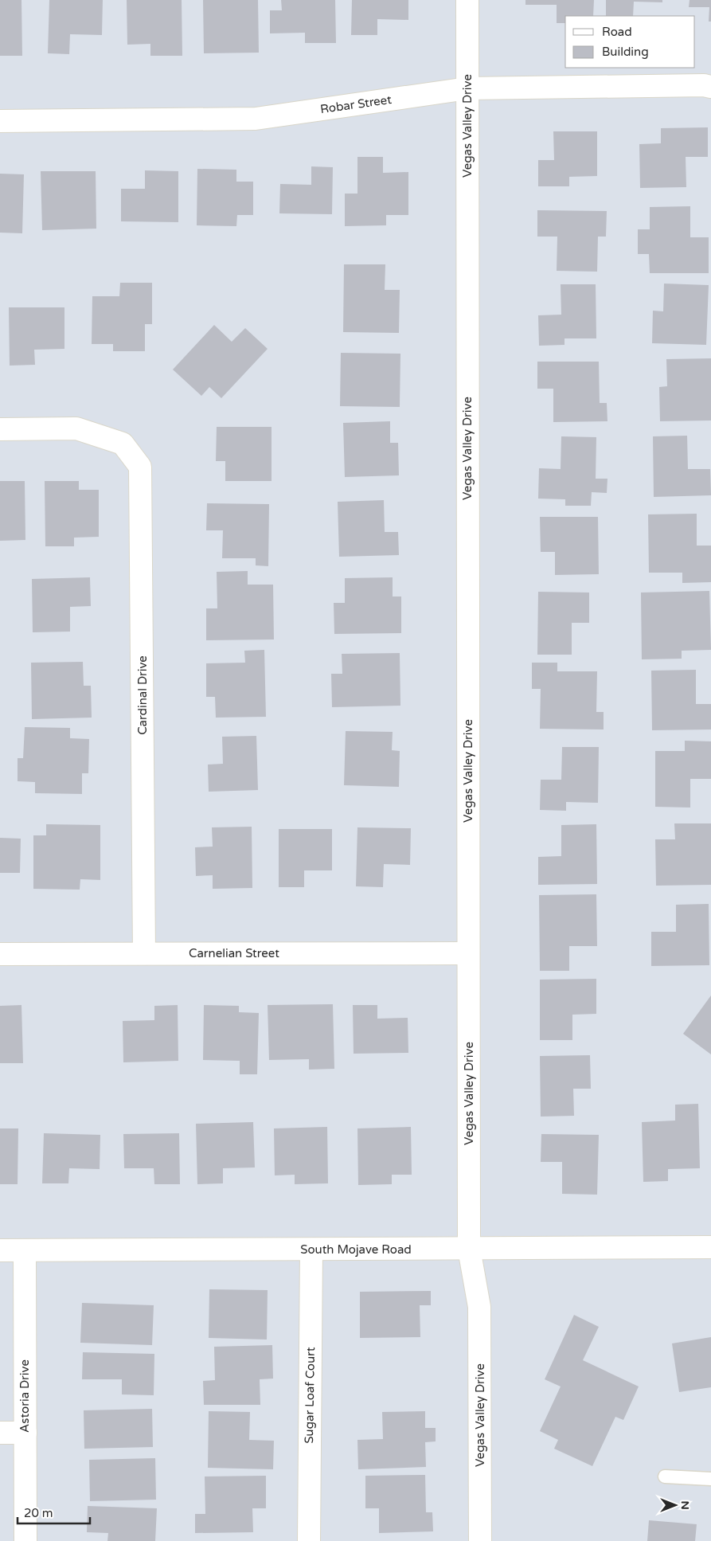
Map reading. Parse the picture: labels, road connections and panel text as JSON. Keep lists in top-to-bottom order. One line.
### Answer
{"streets":{"street":["Robar Street","Vegas Valley Drive","Cardinal Drive","Carnelian Street","South Mojave Road","Sugar Loaf Court","Astoria Drive"]},"crossings":[["Robar Street","Vegas Valley Drive"],["Vegas Valley Drive","Carnelian Street"],["Vegas Valley Drive","South Mojave Road"],["Cardinal Drive","Carnelian Street"],["South Mojave Road","Sugar Loaf Court"],["South Mojave Road","Astoria Drive"]],"legend":["Road","Building"],"scale_bar":"20 m","north":"right"}
